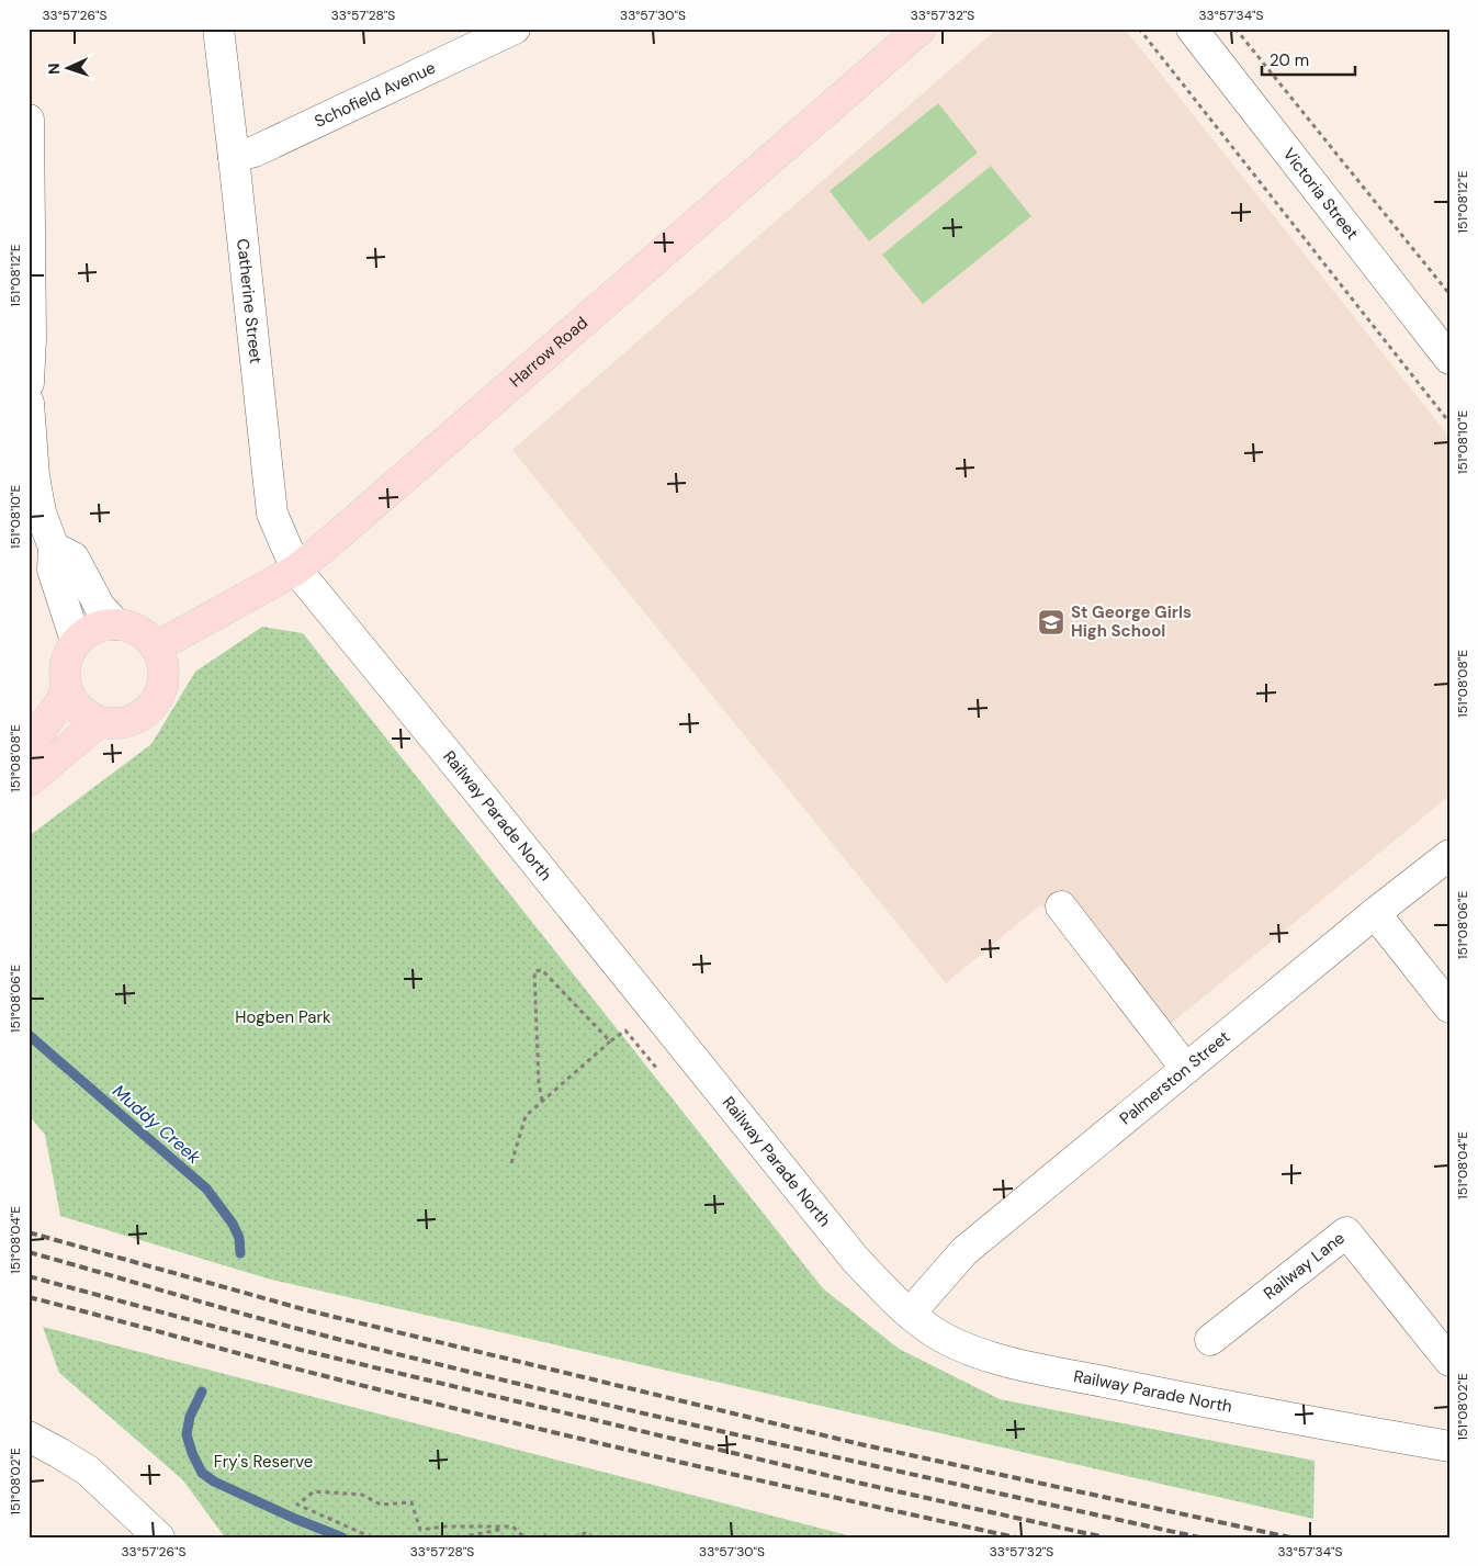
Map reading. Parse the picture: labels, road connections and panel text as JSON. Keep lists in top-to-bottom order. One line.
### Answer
{"streets":{"main road":["Harrow Road"],"street":["Schofield Avenue","Victoria Street","Catherine Street","Railway Parade North","Palmerston Street","Railway Lane"]},"crossings":[["Schofield Avenue","Catherine Street"],["Catherine Street","Harrow Road"],["Catherine Street","Railway Parade North"],["Harrow Road","Railway Parade North"],["Railway Parade North","Palmerston Street"]],"water":["Muddy Creek"],"parks":["Hogben Park","Fry's Reserve"],"places":{"school or university":["St George Girls High School"]},"scale_bar":"20 m","north":"left","coordinates":["33°57'26\"S","33°57'28\"S","33°57'30\"S","33°57'32\"S","33°57'34\"S","151°08'12\"E","151°08'10\"E","151°08'08\"E","151°08'06\"E","151°08'04\"E","151°08'02\"E"]}
